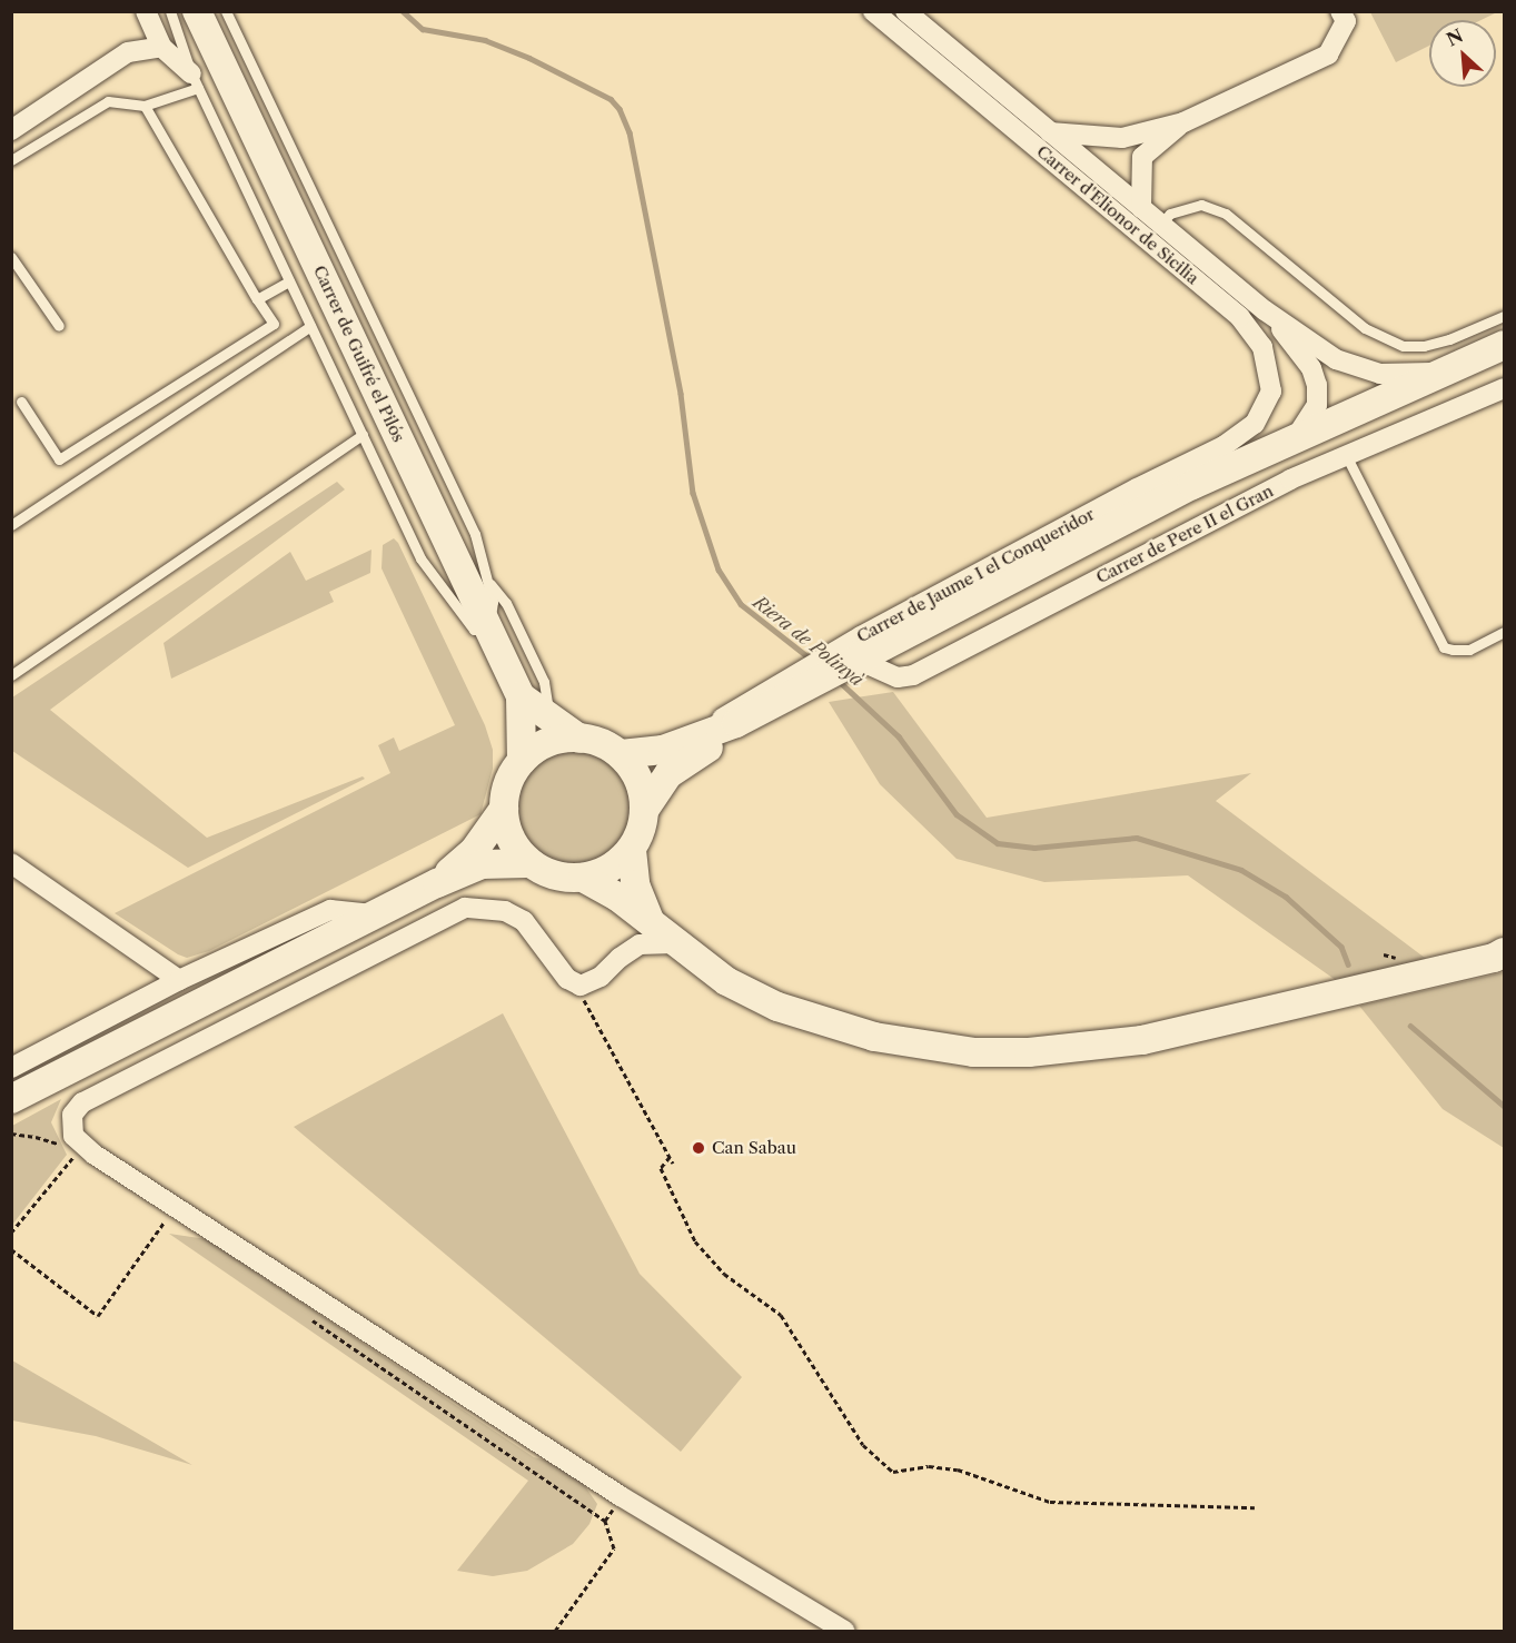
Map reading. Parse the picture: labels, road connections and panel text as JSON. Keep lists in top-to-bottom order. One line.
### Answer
{"streets":{"main road":["Carrer de Guifré el Pilós"],"street":["Carrer d'Elionor de Sicilia","Carrer de Pere II el Gran","Carrer de Jaume I el Conqueridor"]},"crossings":[["Carrer d'Elionor de Sicilia","Carrer de Jaume I el Conqueridor"]],"water":["Riera de Polinyà"],"places":["Can Sabau"],"north":"top left"}
